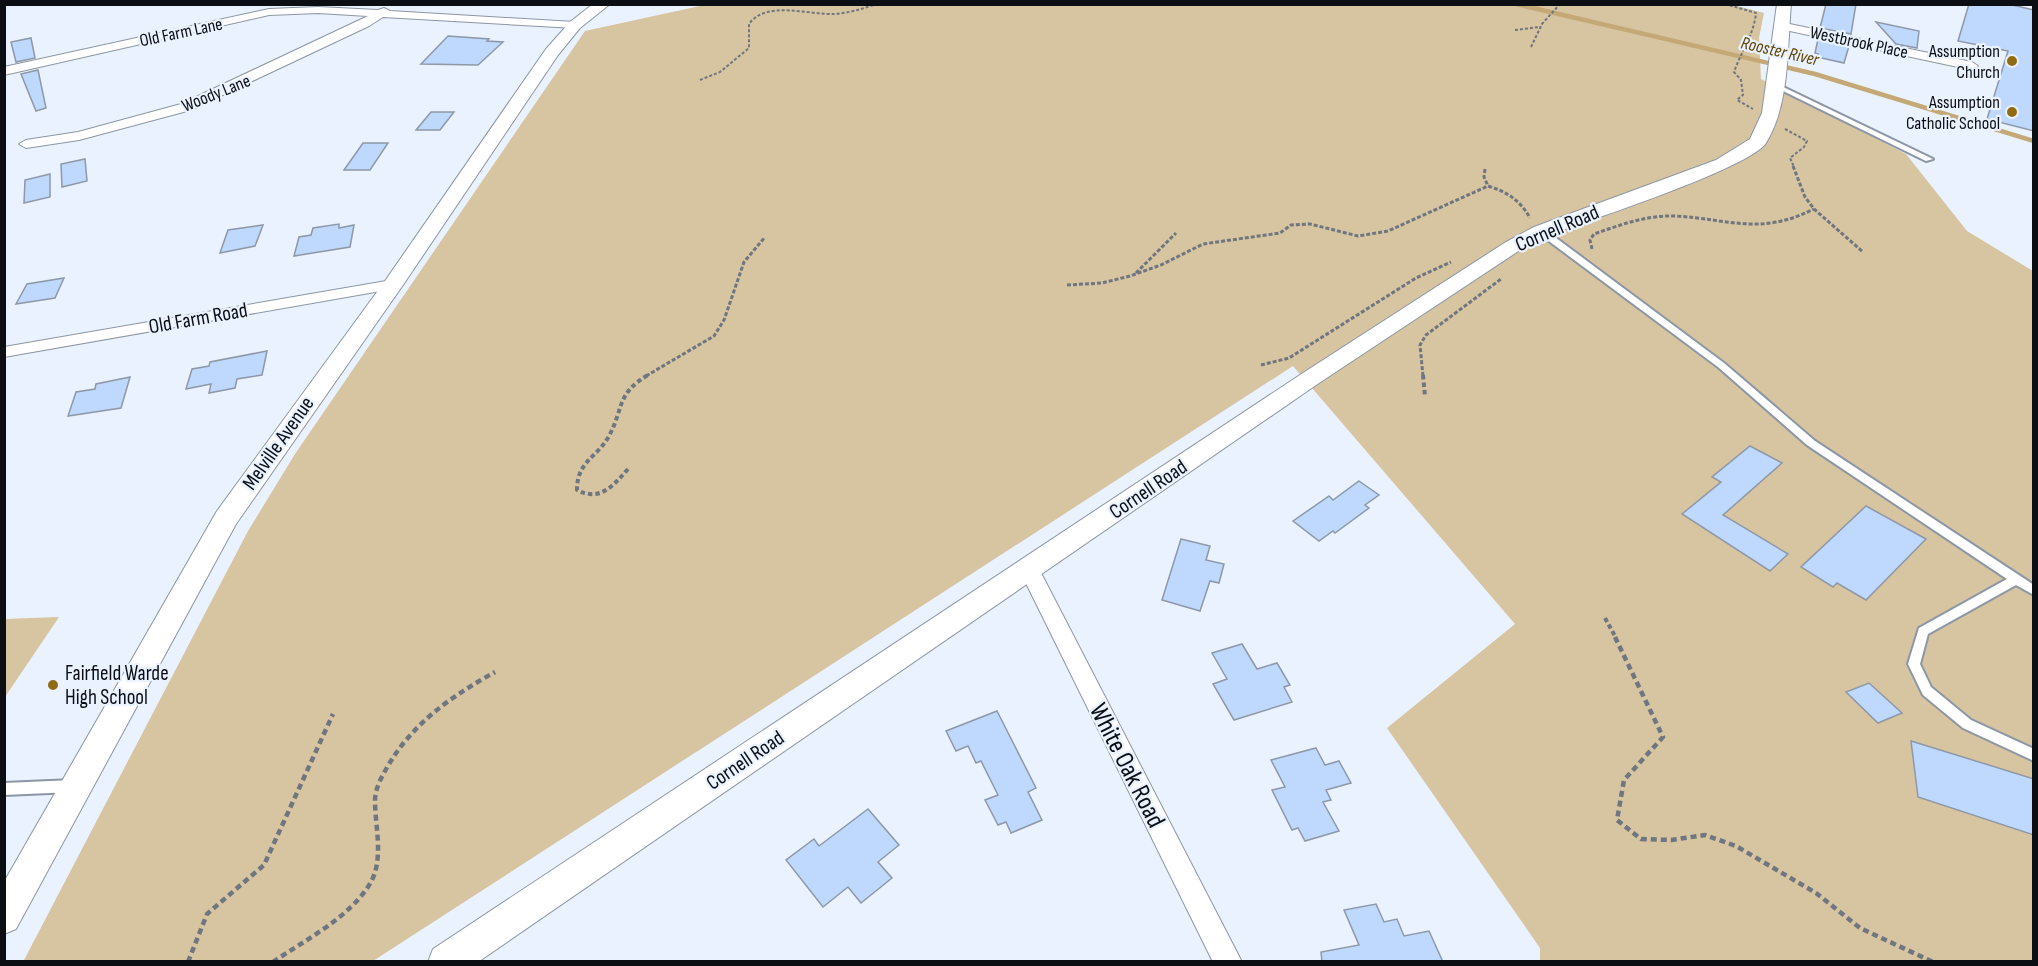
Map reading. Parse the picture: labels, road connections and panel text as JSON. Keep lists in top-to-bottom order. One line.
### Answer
{"streets":{"street":["Old Farm Lane","Westbrook Place","Woody Lane","Cornell Road","Old Farm Road","Melville Avenue","White Oak Road"]},"crossings":[["Old Farm Lane","Woody Lane"],["Old Farm Lane","Melville Avenue"],["Westbrook Place","Cornell Road"],["Cornell Road","White Oak Road"],["Old Farm Road","Melville Avenue"]],"water":["Rooster River"],"places":["Assumption Church","Assumption Catholic School","Fairfield Warde High School"]}
